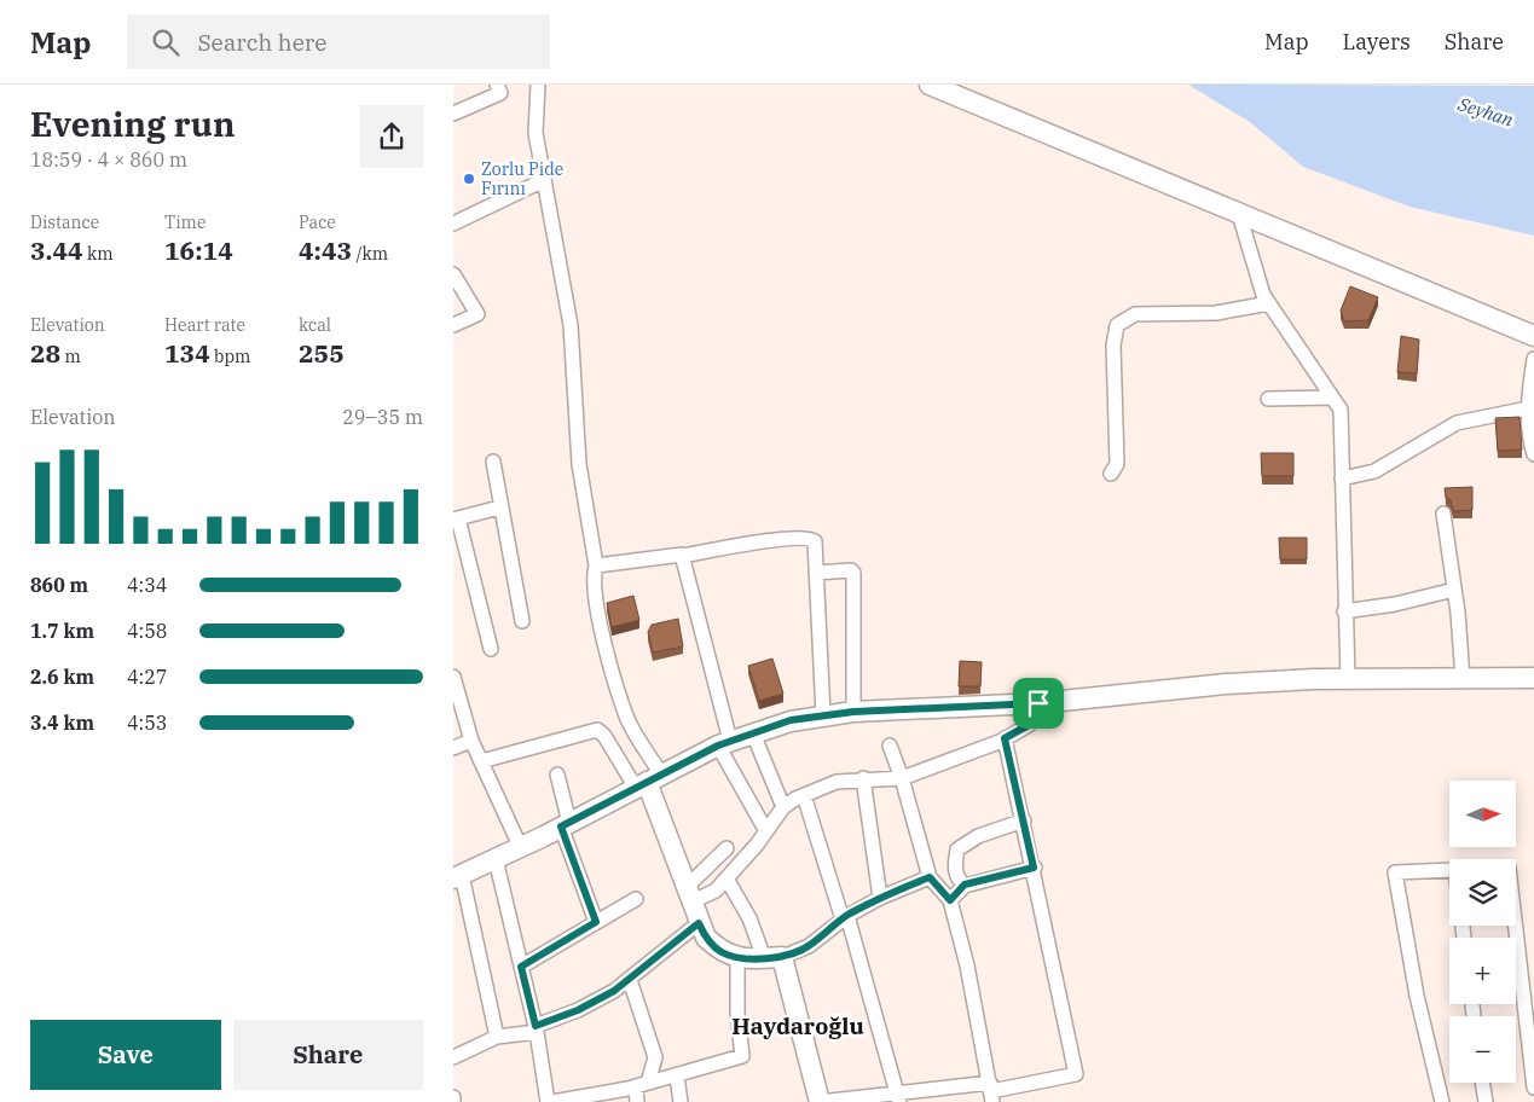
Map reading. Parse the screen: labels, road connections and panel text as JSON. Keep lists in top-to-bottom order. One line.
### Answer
{"districts":["Haydaroğlu"],"water":["Seyhan"],"places":["Zorlu Pide Fırını"],"north":"right","page":{"header":"Map","search":"Search here","nav":["Map","Layers","Share"],"heading":["Evening run","18:59 · 4 × 860 m"],"stats":[["Distance","3.44 km"],["Time","16:14"],["Pace","4:43 /km"],["Elevation","28 m"],["Heart rate","134 bpm"],["kcal","255"]],"chart":["Elevation","29–35 m"],"list":[{"name":"860 m","note":"4:34"},{"name":"1.7 km","note":"4:58"},{"name":"2.6 km","note":"4:27"},{"name":"3.4 km","note":"4:53"}],"map_buttons":["+","−"],"buttons":["Save","Share"]}}
